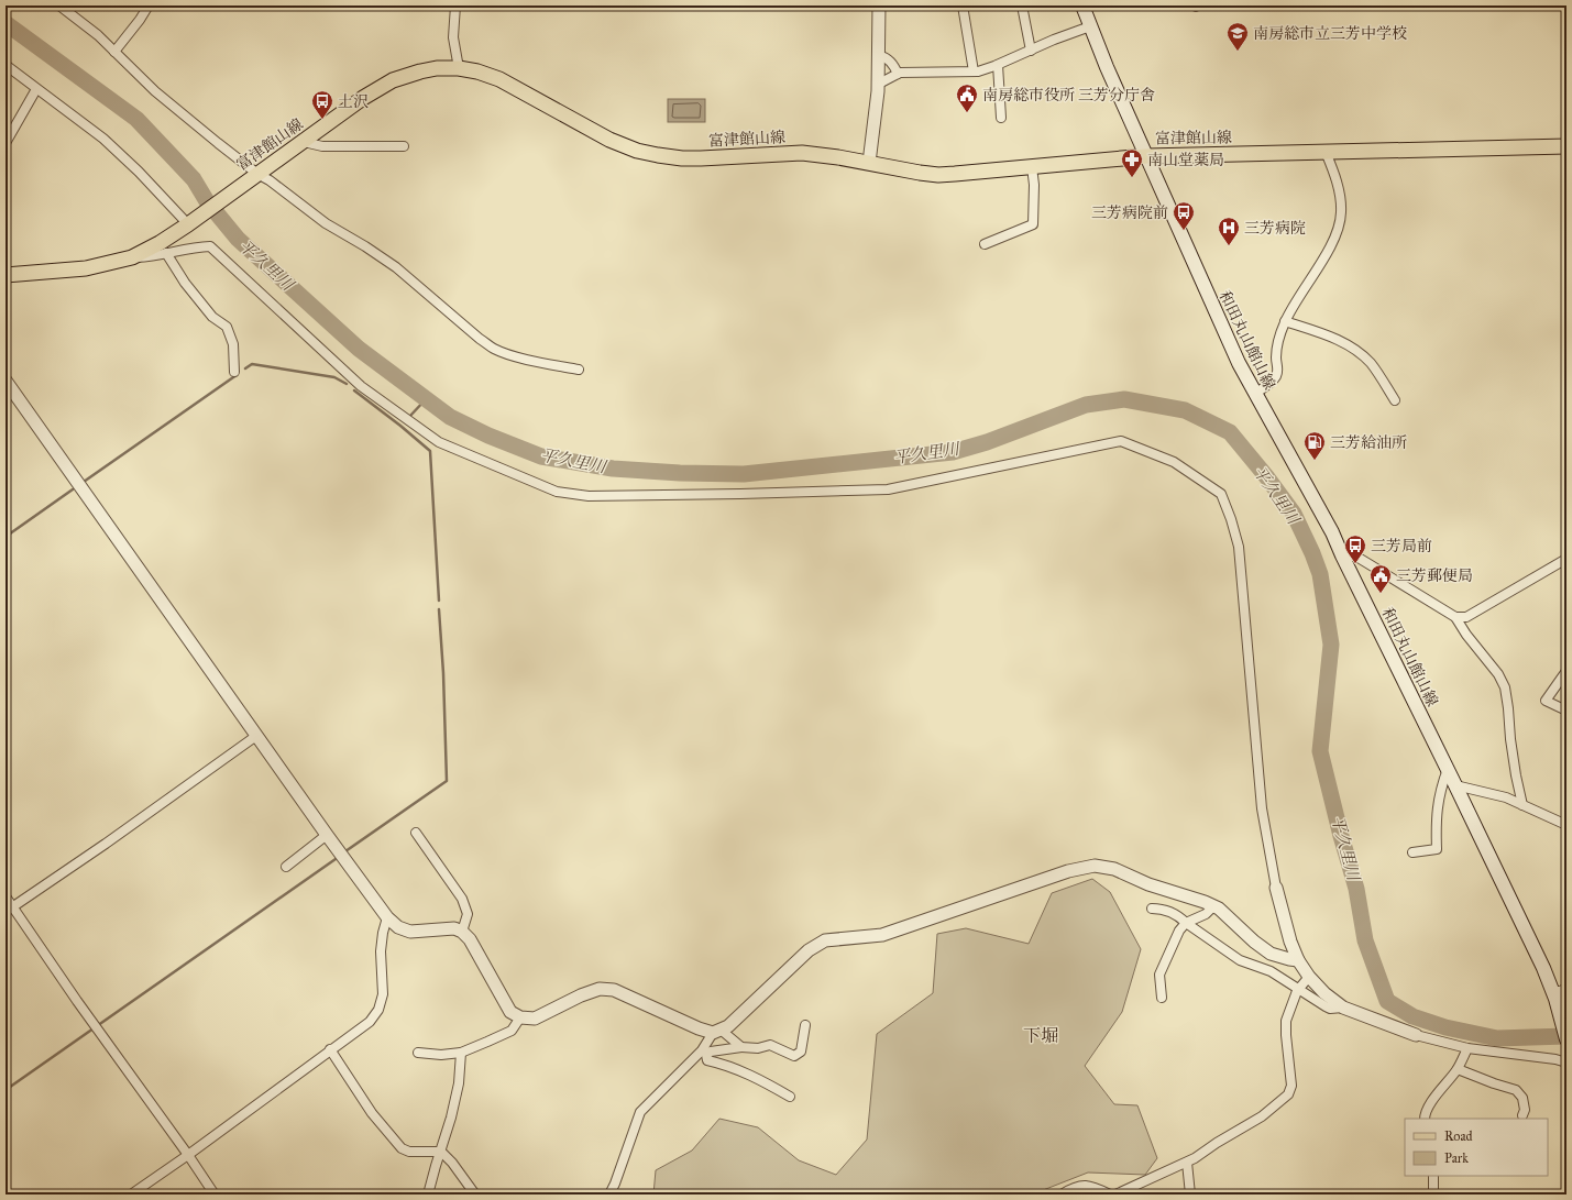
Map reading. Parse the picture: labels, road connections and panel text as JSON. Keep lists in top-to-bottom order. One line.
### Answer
{"streets":{"main road":["富津館山線","和田丸山館山線"]},"crossings":[["富津館山線","和田丸山館山線"]],"districts":["下堀"],"water":["平久里川"],"places":{"school or university":["南房総市立三芳中学校"],"public building":["南房総市役所 三芳分庁舎","三芳郵便局"],"bus stop":["土沢","三芳病院前","三芳局前"],"pharmacy":["南山堂薬局"],"hospital":["三芳病院"],"fuel station":["三芳給油所"]},"legend":["Road","Park"]}
